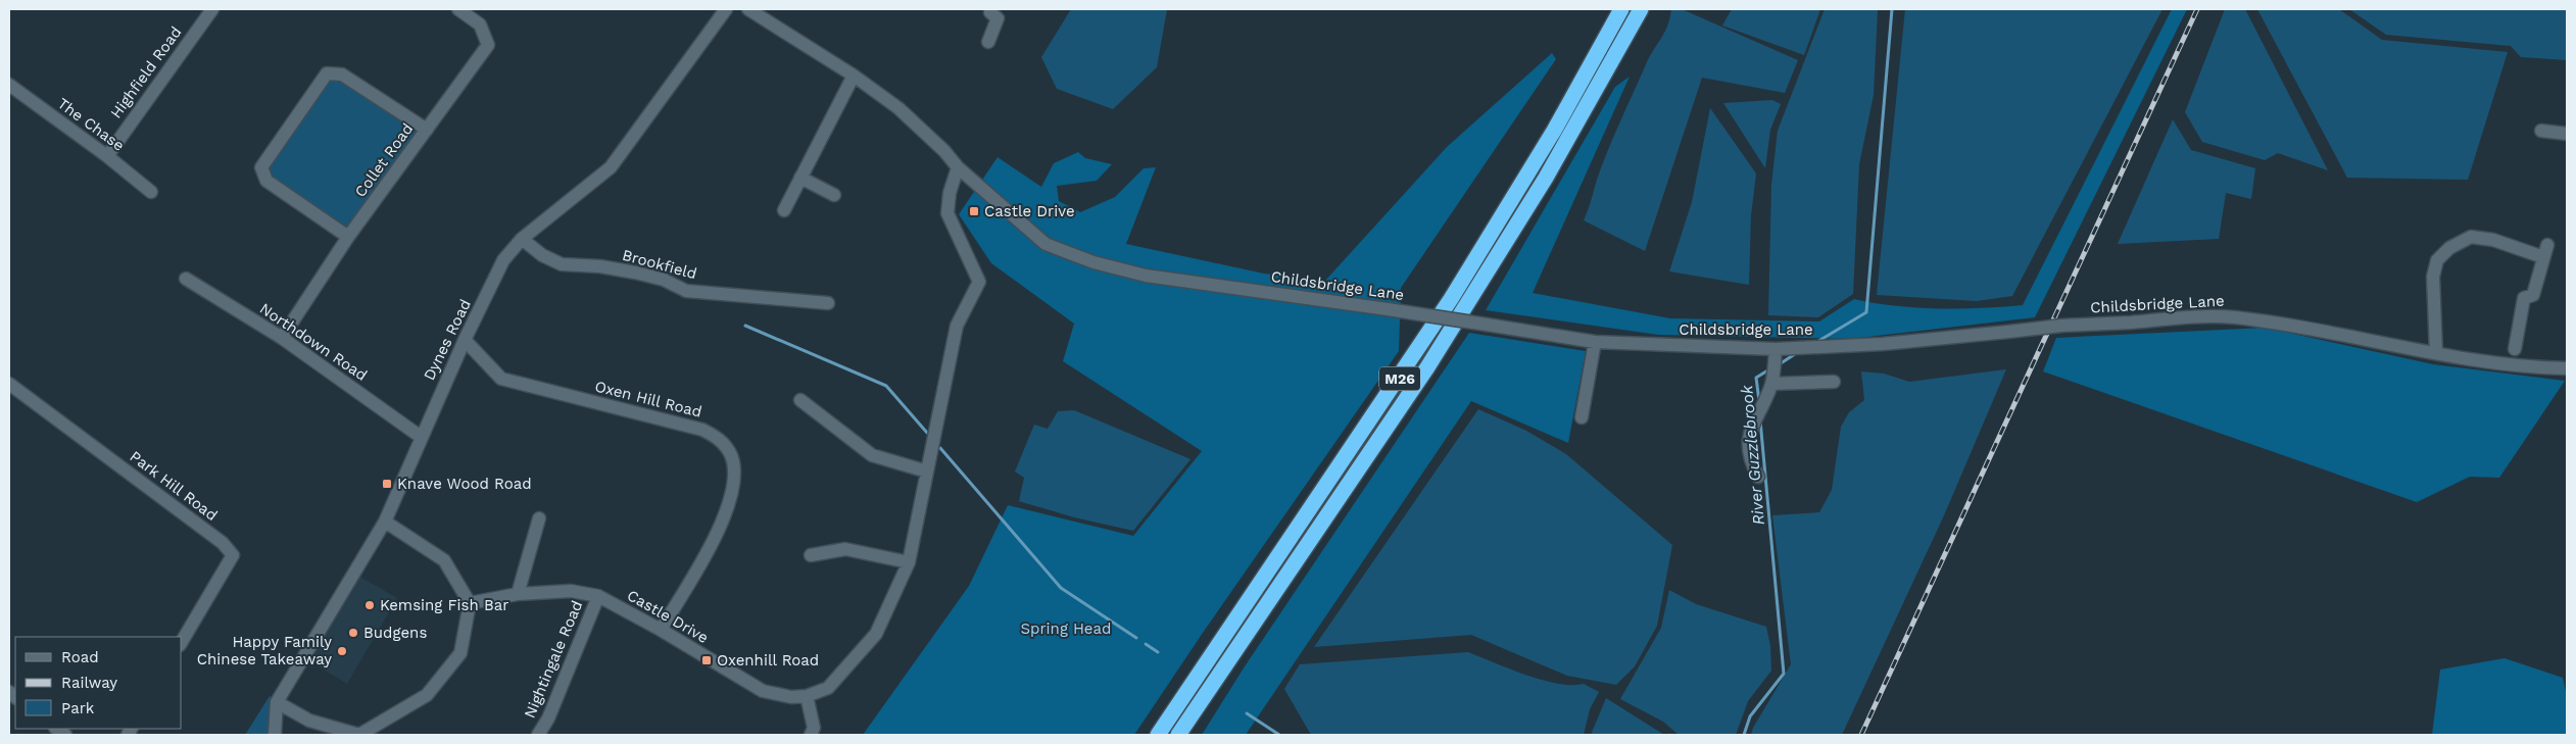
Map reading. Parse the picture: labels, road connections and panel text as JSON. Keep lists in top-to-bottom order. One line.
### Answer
{"streets":{"highway":["M26"],"street":["Highfield Road","The Chase","Collet Road","Brookfield","Childsbridge Lane","Dynes Road","Northdown Road","Oxen Hill Road","Park Hill Road","Castle Drive","Nightingale Road"]},"crossings":[["Highfield Road","The Chase"],["Collet Road","Northdown Road"],["Brookfield","Dynes Road"],["Childsbridge Lane","Castle Drive"],["Dynes Road","Northdown Road"],["Dynes Road","Oxen Hill Road"],["Oxen Hill Road","Castle Drive"],["Castle Drive","Nightingale Road"]],"water":["River Guzzlebrook"],"parks":["Spring Head"],"places":{"transit":["Castle Drive","Knave Wood Road","Oxenhill Road"],"other":["Kemsing Fish Bar","Budgens","Happy Family Chinese Takeaway"]},"legend":["Road","Railway","Park"]}
